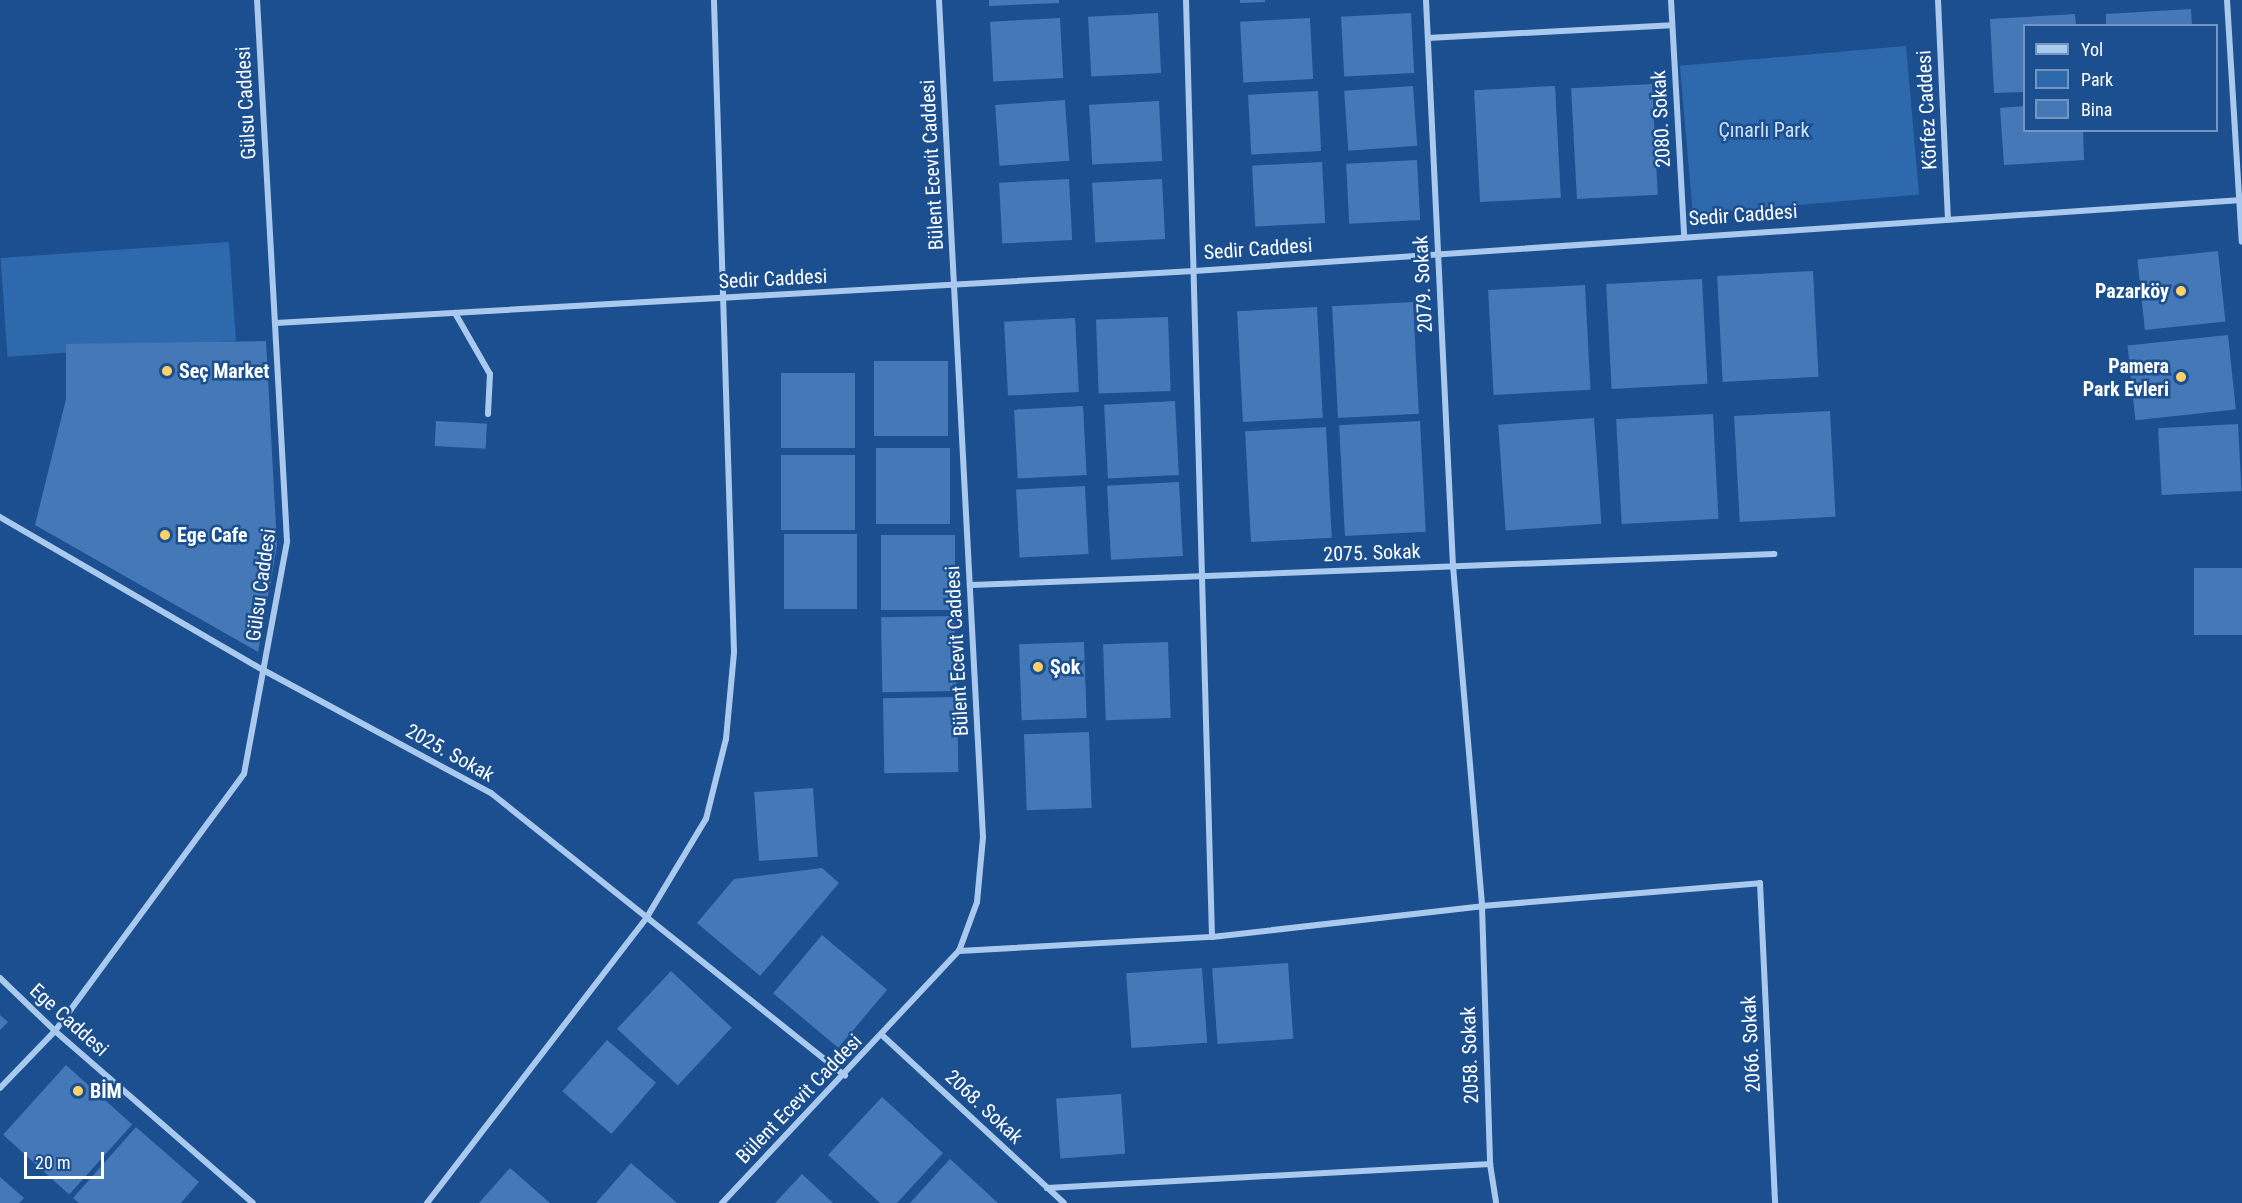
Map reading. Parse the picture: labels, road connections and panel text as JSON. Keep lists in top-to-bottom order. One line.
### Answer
{"streets":{"street":["Gülsu Caddesi","Körfez Caddesi","2080. Sokak","Bülent Ecevit Caddesi","Sedir Caddesi","2079. Sokak","2075. Sokak","2025. Sokak","Ege Caddesi","2066. Sokak","2058. Sokak","2068. Sokak"]},"crossings":[["Gülsu Caddesi","Sedir Caddesi"],["Gülsu Caddesi","2025. Sokak"],["Gülsu Caddesi","Ege Caddesi"],["Körfez Caddesi","Sedir Caddesi"],["2080. Sokak","Sedir Caddesi"],["Bülent Ecevit Caddesi","Sedir Caddesi"],["Bülent Ecevit Caddesi","2075. Sokak"],["Bülent Ecevit Caddesi","2025. Sokak"],["Bülent Ecevit Caddesi","2068. Sokak"],["Sedir Caddesi","2079. Sokak"],["2079. Sokak","2075. Sokak"],["2079. Sokak","2066. Sokak"],["2079. Sokak","2058. Sokak"],["2066. Sokak","2058. Sokak"]],"parks":["Çınarlı Park"],"places":["Pazarköy","Seç Market","Pamera Park Evleri","Ege Cafe","Şok","BİM"],"legend":["Yol","Park","Bina"],"scale_bar":"20 m"}
